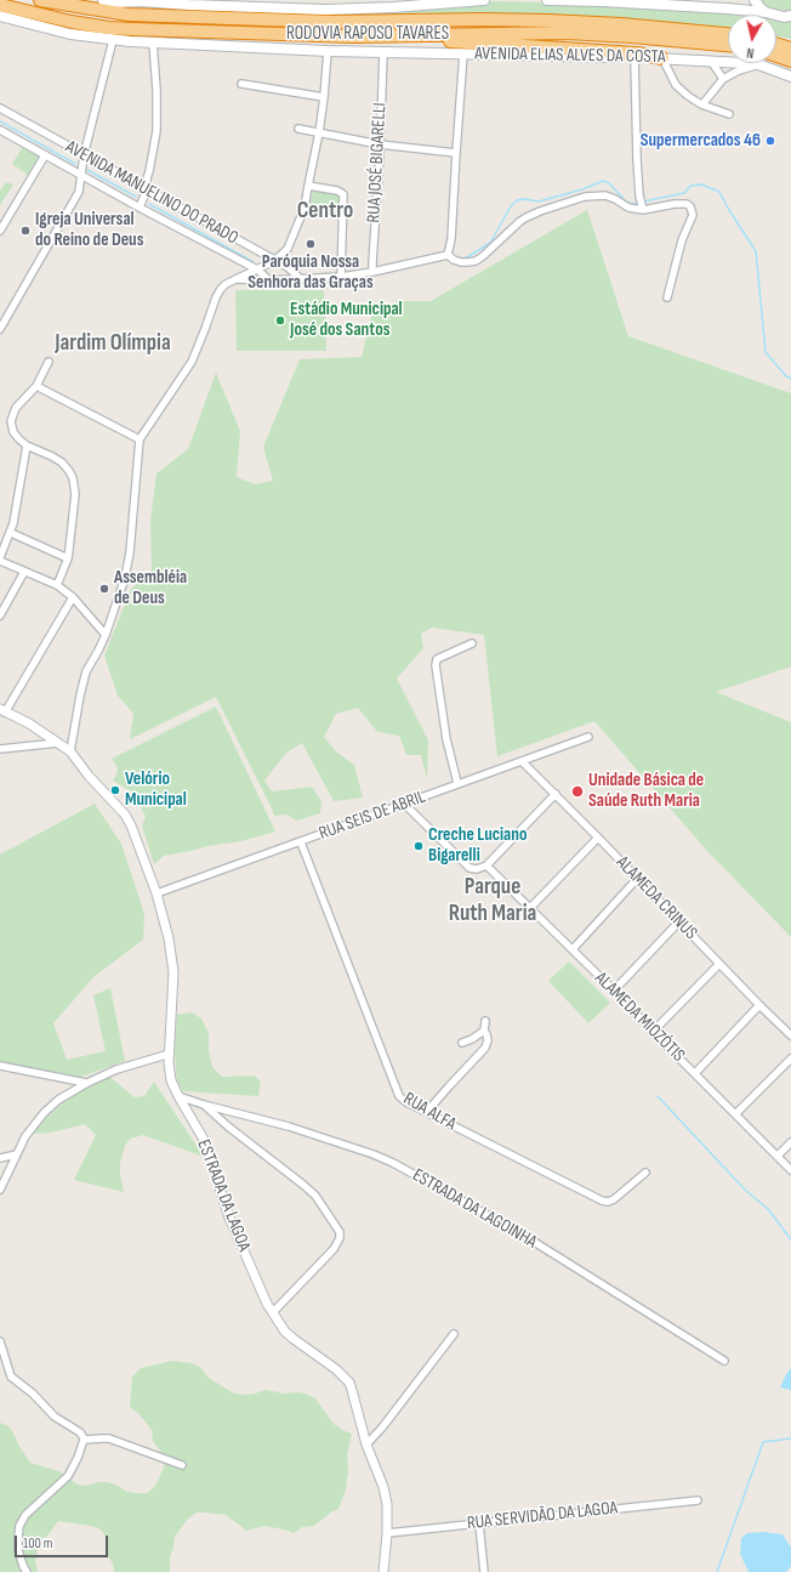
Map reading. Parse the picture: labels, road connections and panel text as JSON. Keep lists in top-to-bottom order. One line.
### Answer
{"streets":{"highway":["RODOVIA RAPOSO TAVARES"],"main road":["AVENIDA ELIAS ALVES DA COSTA"],"street":["RUA JOSÉ BIGARELLI","AVENIDA MANUELINO DO PRADO","RUA SEIS DE ABRIL","ALAMEDA CRINUS","ALAMEDA MIOZÓTIS","RUA ALFA","ESTRADA DA LAGOA","ESTRADA DA LAGOINHA","RUA SERVIDÃO DA LAGOA"]},"crossings":[["AVENIDA ELIAS ALVES DA COSTA","RUA JOSÉ BIGARELLI"],["RUA SEIS DE ABRIL","ALAMEDA CRINUS"],["RUA SEIS DE ABRIL","RUA ALFA"],["RUA SEIS DE ABRIL","ESTRADA DA LAGOA"],["ESTRADA DA LAGOA","ESTRADA DA LAGOINHA"],["ESTRADA DA LAGOA","RUA SERVIDÃO DA LAGOA"]],"districts":["Centro","Jardim Olímpia","Parque Ruth Maria"],"places":["Supermercados 46","Igreja Universal do Reino de Deus","Paróquia Nossa Senhora das Graças","Estádio Municipal José dos Santos","Assembléia de Deus","Velório Municipal","Unidade Básica de Saúde Ruth Maria","Creche Luciano Bigarelli"],"scale_bar":"100 m","north":"bottom"}
